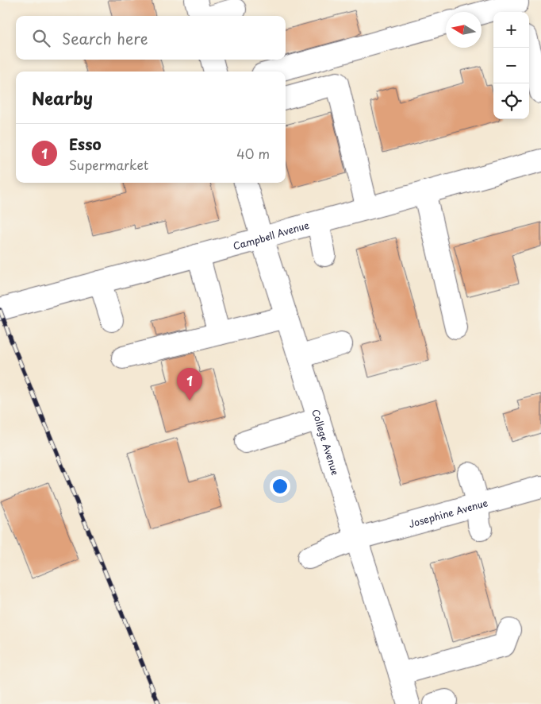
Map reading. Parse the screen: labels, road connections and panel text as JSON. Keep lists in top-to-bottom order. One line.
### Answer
{"streets":{"street":["Campbell Avenue","College Avenue","Josephine Avenue"]},"crossings":[["Campbell Avenue","College Avenue"],["College Avenue","Josephine Avenue"]],"north":"left","page":{"map_buttons":["+","−"],"search":"Search here","heading":"Nearby","list":[{"mark":"1","name":"Esso","note":"Supermarket","value":"40 m"}],"pins":"1"}}
